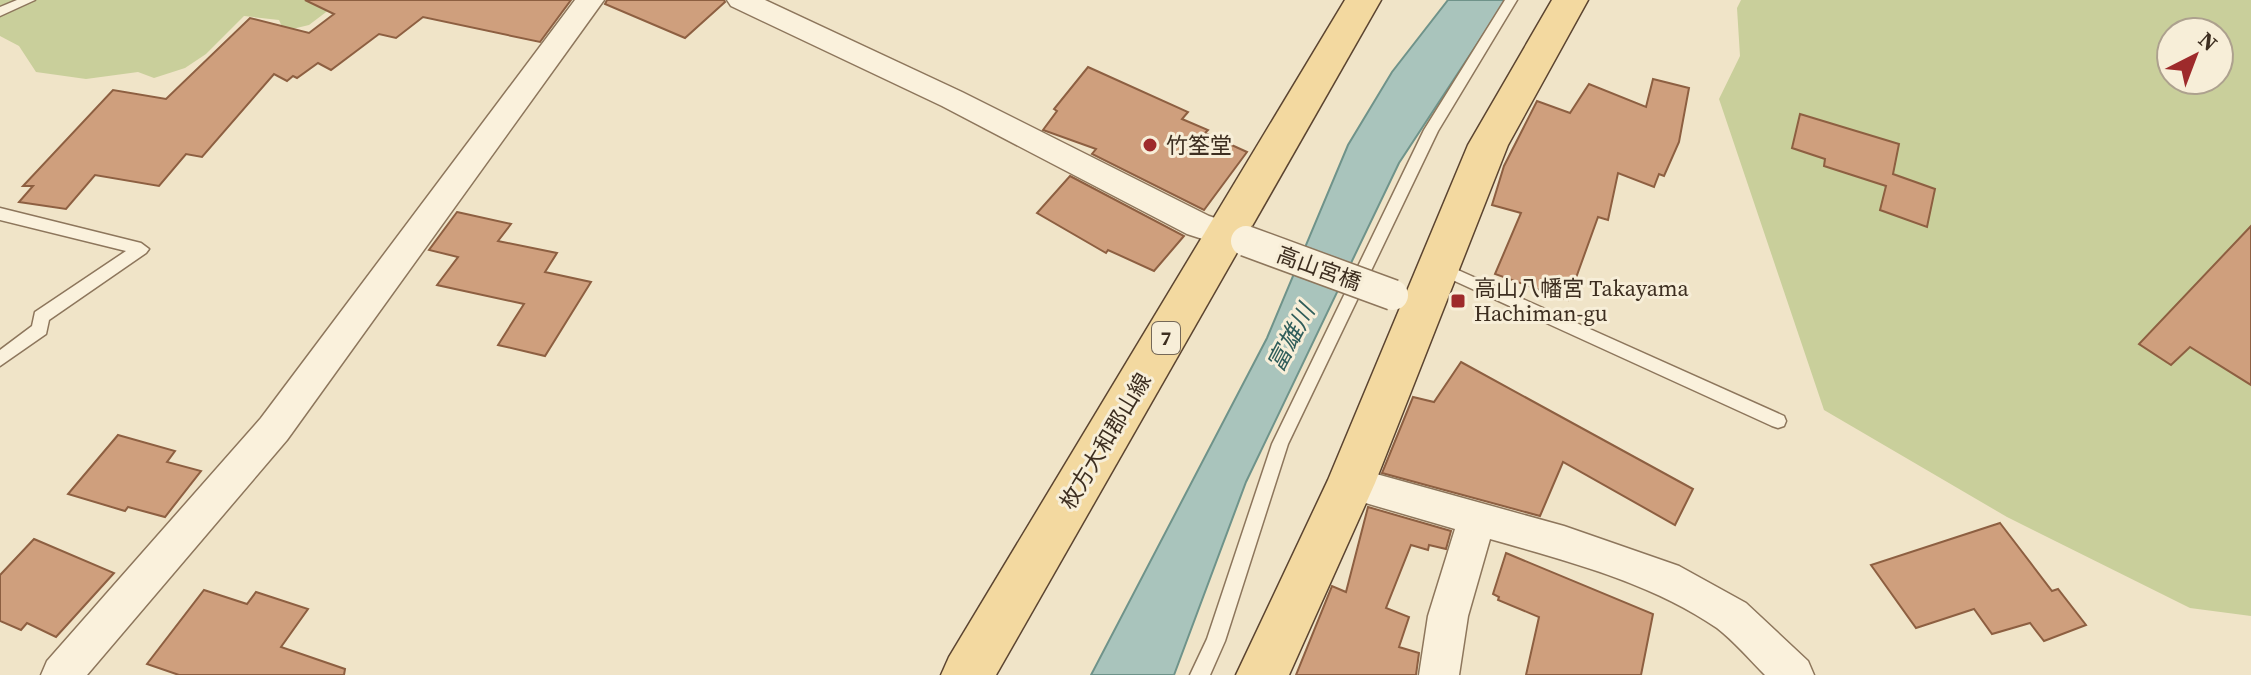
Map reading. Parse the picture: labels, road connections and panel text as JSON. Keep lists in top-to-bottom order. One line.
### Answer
{"streets":{"main road":["7","枚方大和郡山線"],"street":["高山宮橋"]},"crossings":[["高山宮橋","枚方大和郡山線"]],"water":["富雄川"],"places":{"other":["竹筌堂"],"transit":["高山八幡宮 Takayama Hachiman-gu"]},"north":"top right"}
